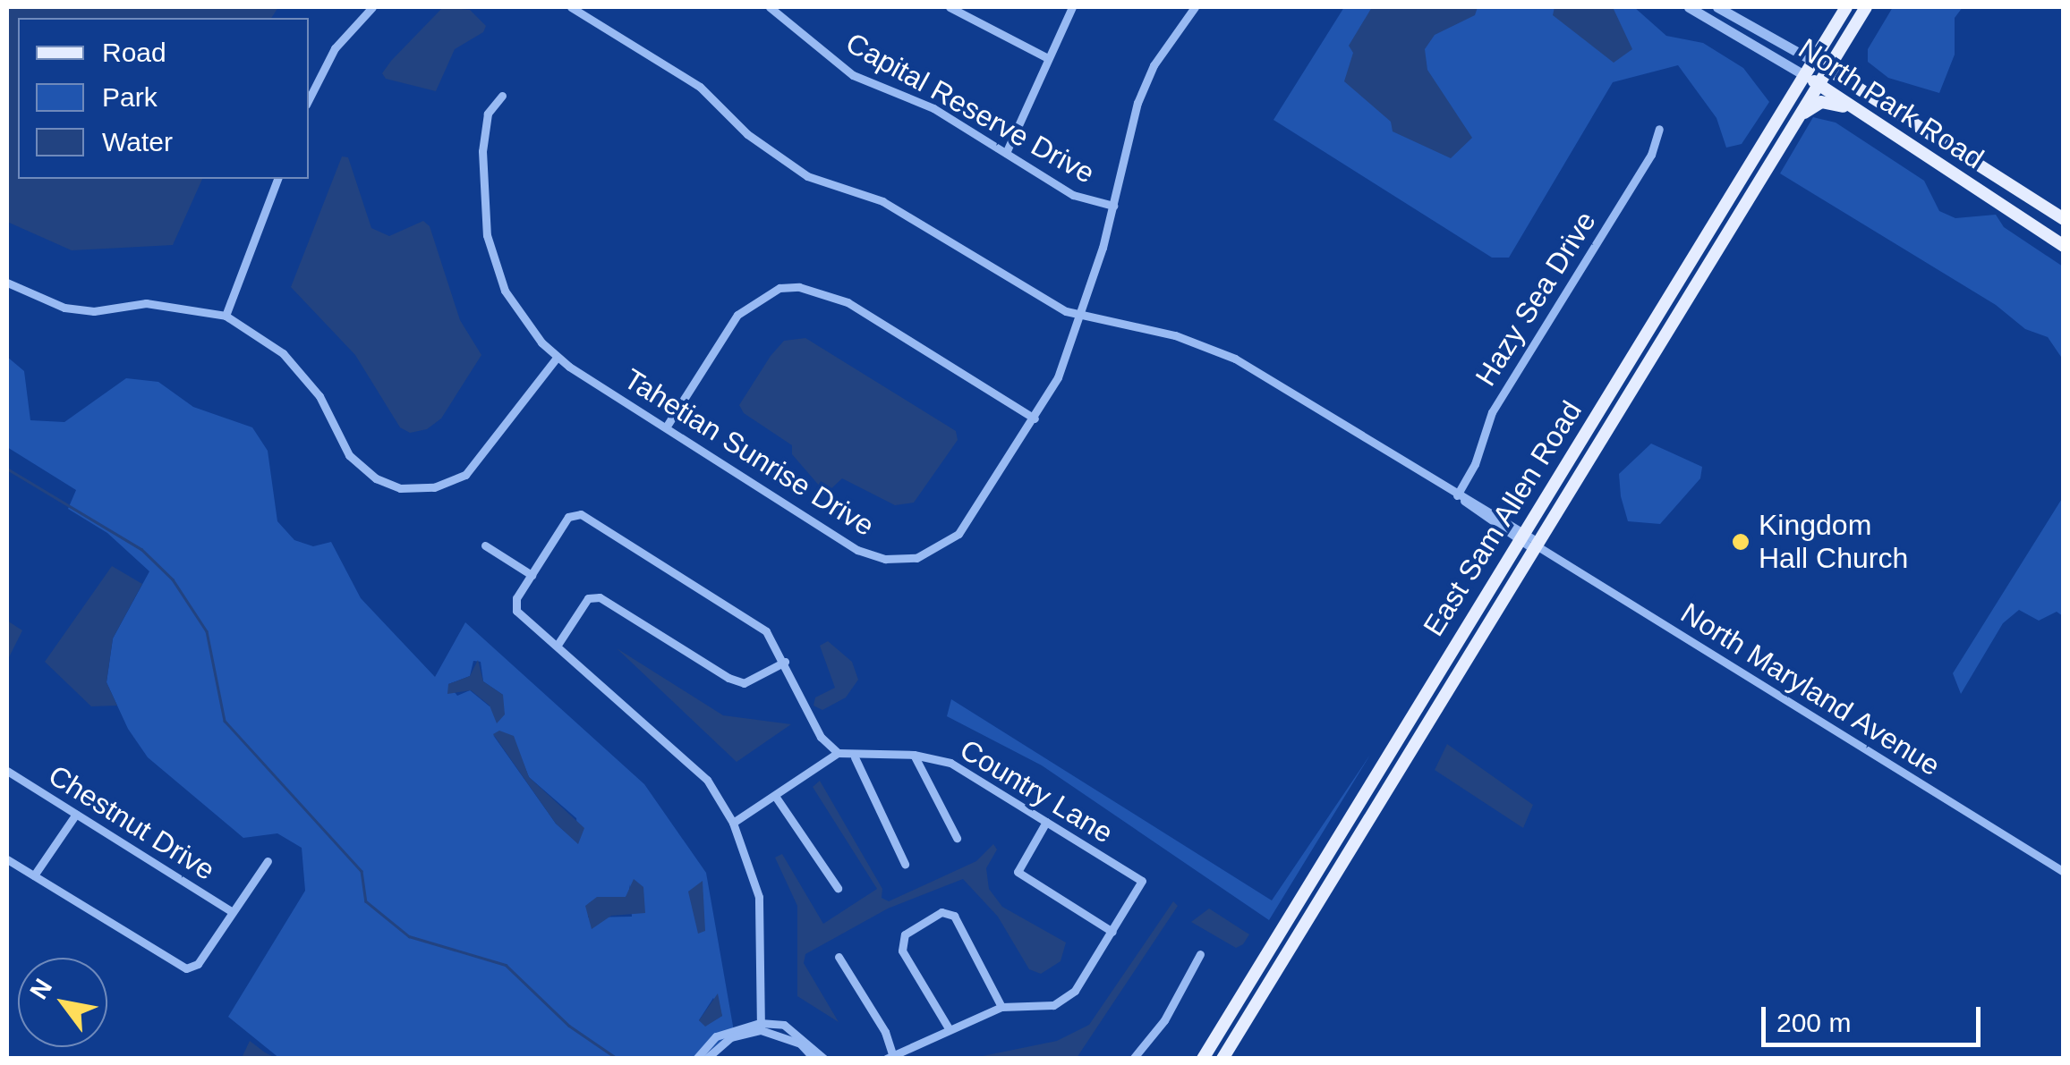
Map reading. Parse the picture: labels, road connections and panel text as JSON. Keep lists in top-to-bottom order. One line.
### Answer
{"streets":{"main road":["North Park Road","East Sam Allen Road"],"street":["Capital Reserve Drive","Hazy Sea Drive","Tahetian Sunrise Drive","North Maryland Avenue","Country Lane","Chestnut Drive"]},"crossings":[["North Park Road","East Sam Allen Road"],["Capital Reserve Drive","Tahetian Sunrise Drive"],["Hazy Sea Drive","North Maryland Avenue"],["Tahetian Sunrise Drive","North Maryland Avenue"],["East Sam Allen Road","North Maryland Avenue"]],"places":["Kingdom Hall Church"],"legend":["Road","Park","Water"],"scale_bar":"200 m","north":"top left"}
